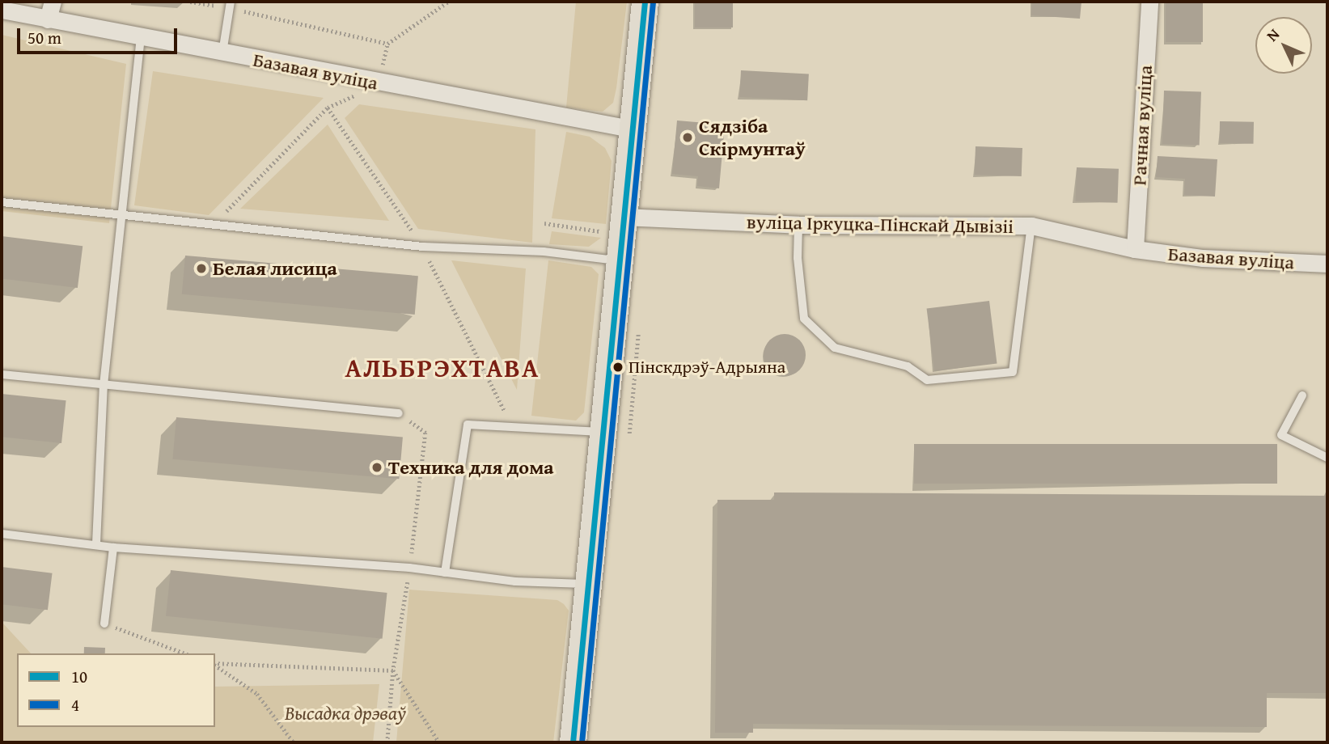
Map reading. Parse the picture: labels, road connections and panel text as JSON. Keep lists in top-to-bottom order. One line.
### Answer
{"streets":{"street":["Базавая вуліца","Рачная вуліца","вуліца Іркуцка-Пінскай Дывізіі"]},"crossings":[["Базавая вуліца","Рачная вуліца"],["Базавая вуліца","вуліца Іркуцка-Пінскай Дывізіі"],["Рачная вуліца","вуліца Іркуцка-Пінскай Дывізіі"]],"districts":["АЛЬБРЭХТАВА"],"parks":["Высадка дрэваў"],"places":["Сядзіба Скірмунтаў","Белая лисица","Пінскдрэў-Адрыяна","Техника для дома"],"lines":["transit line 10","transit line 4"],"legend":["10","4"],"scale_bar":"50 m","north":"top left"}
